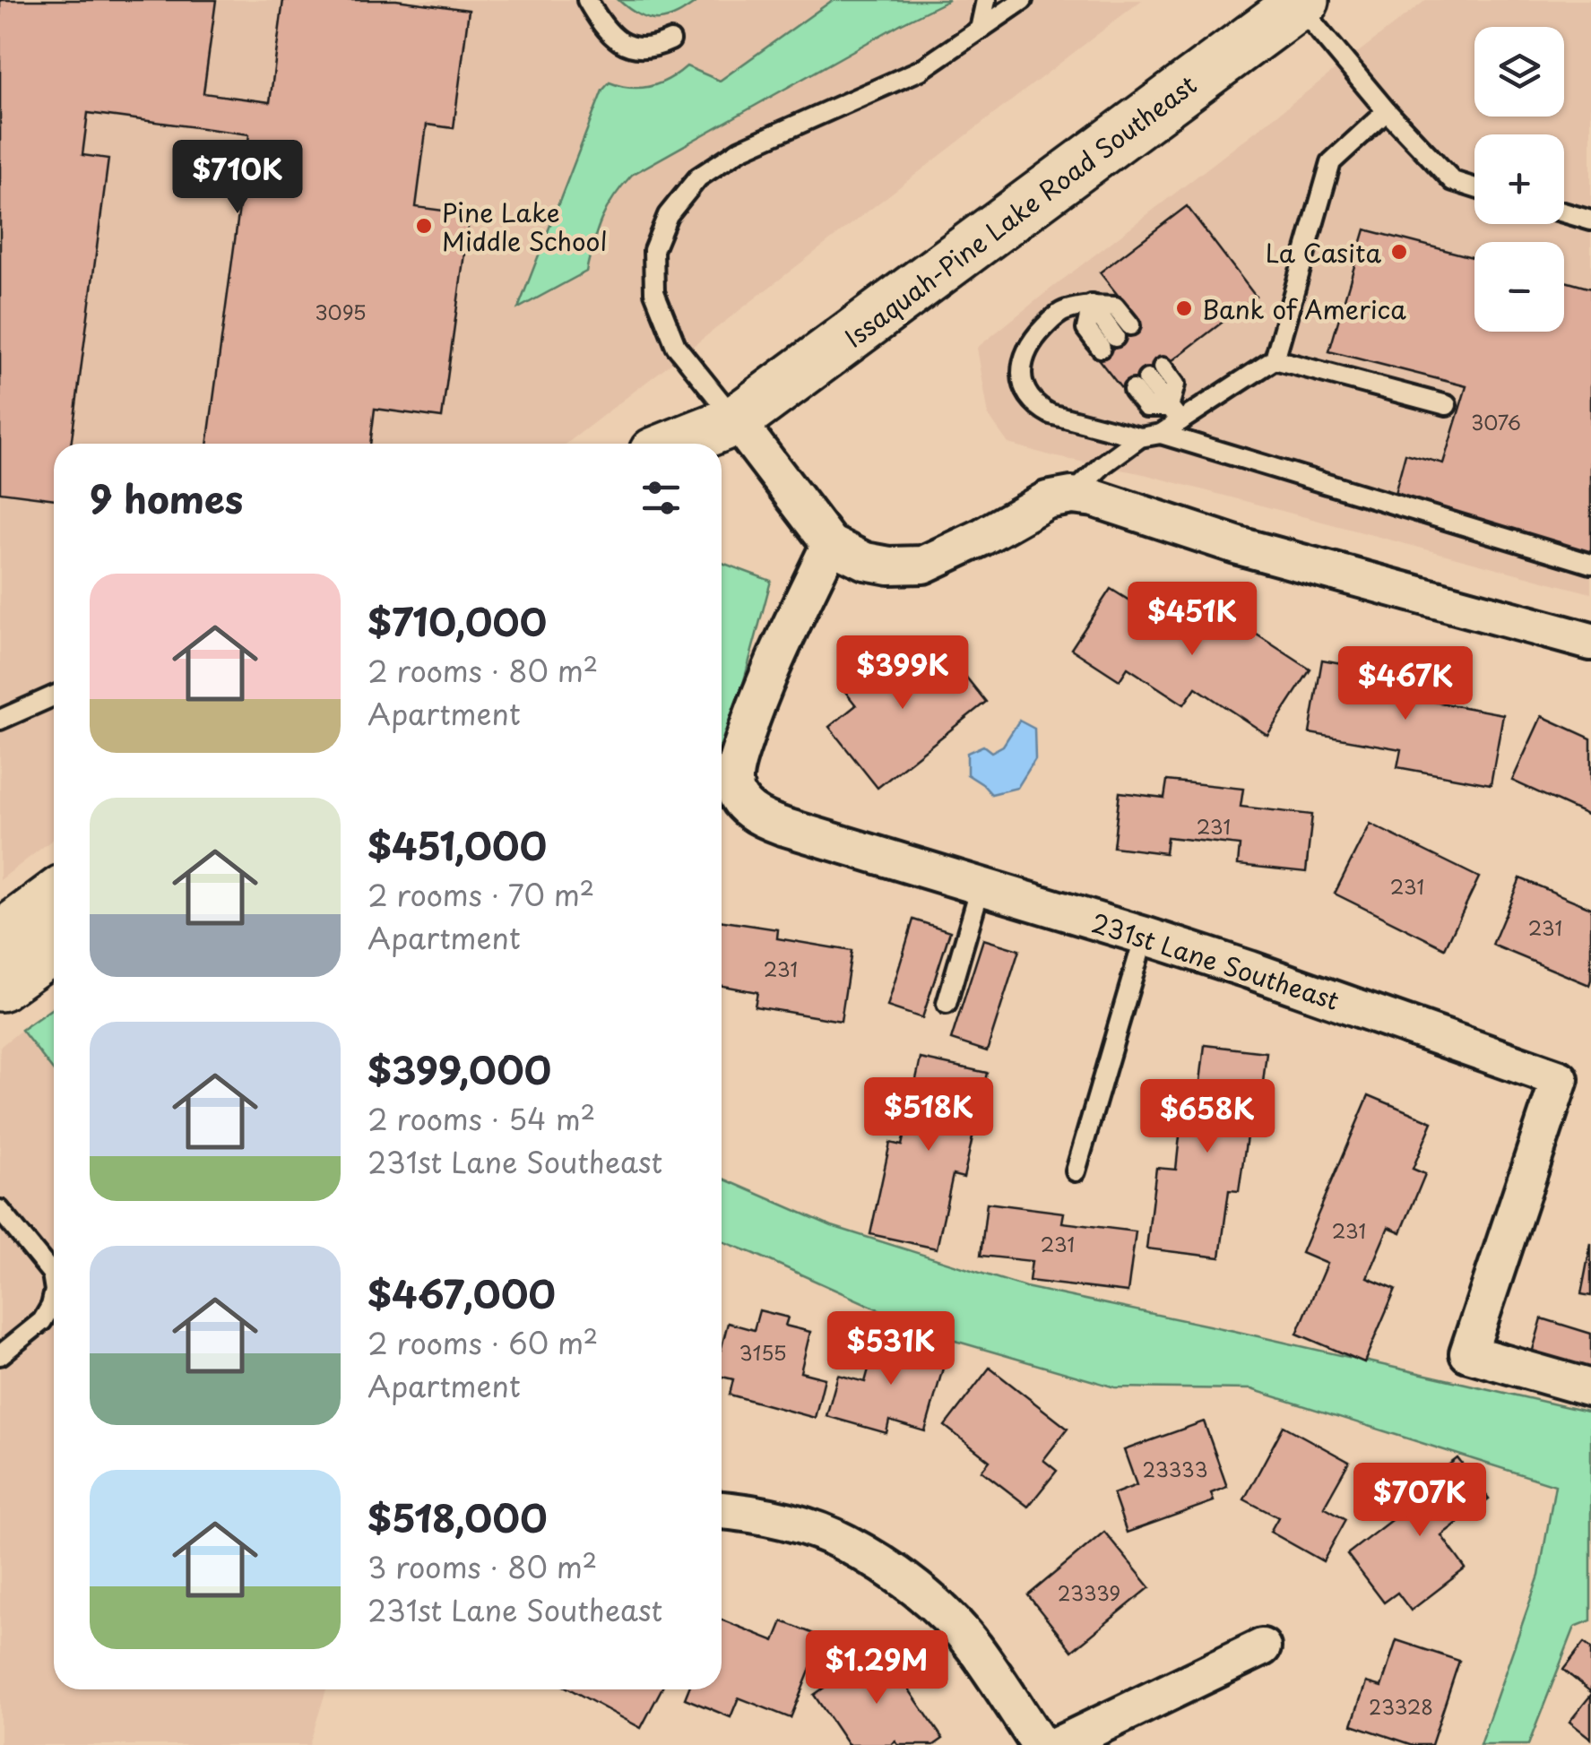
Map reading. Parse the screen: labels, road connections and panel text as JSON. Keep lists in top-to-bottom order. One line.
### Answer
{"streets":{"main road":["Issaquah-Pine Lake Road Southeast"],"street":["231st Lane Southeast"]},"places":["Pine Lake Middle School","La Casita","Bank of America"],"house_numbers":["3095","3076","231","231","231","231","231","231","3155","23333","23339","23328"],"page":{"map_buttons":["+","−"],"price":["$710K","$451K","$399K","$467K","$518K","$658K","$531K","$707K","$1.29M"],"heading":"9 homes","list":[{"name":"$710,000","note":"2 rooms · 80 m² · Apartment"},{"name":"$451,000","note":"2 rooms · 70 m² · Apartment"},{"name":"$399,000","note":"2 rooms · 54 m² · 231st Lane Southeast"},{"name":"$467,000","note":"2 rooms · 60 m² · Apartment"},{"name":"$518,000","note":"3 rooms · 80 m² · 231st Lane Southeast"}]}}
